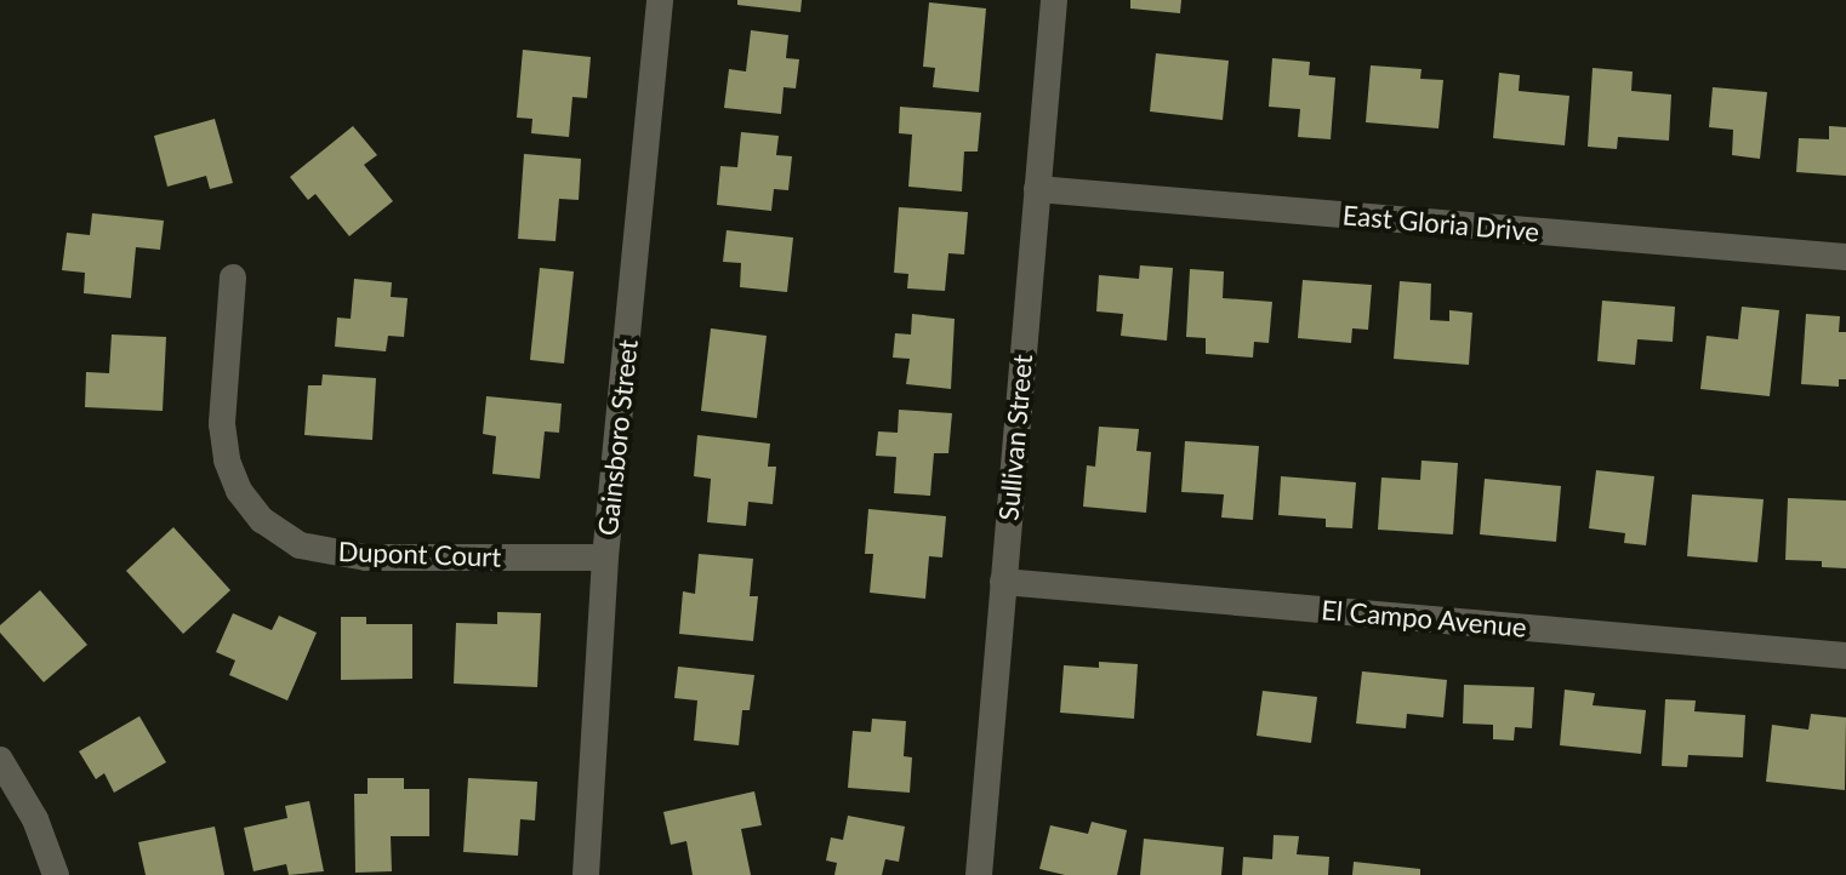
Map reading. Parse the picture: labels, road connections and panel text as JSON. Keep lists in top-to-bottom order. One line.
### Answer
{"streets":{"street":["East Gloria Drive","Gainsboro Street","Sullivan Street","Dupont Court","El Campo Avenue"]},"crossings":[["East Gloria Drive","Sullivan Street"],["Gainsboro Street","Dupont Court"],["Sullivan Street","El Campo Avenue"]]}
